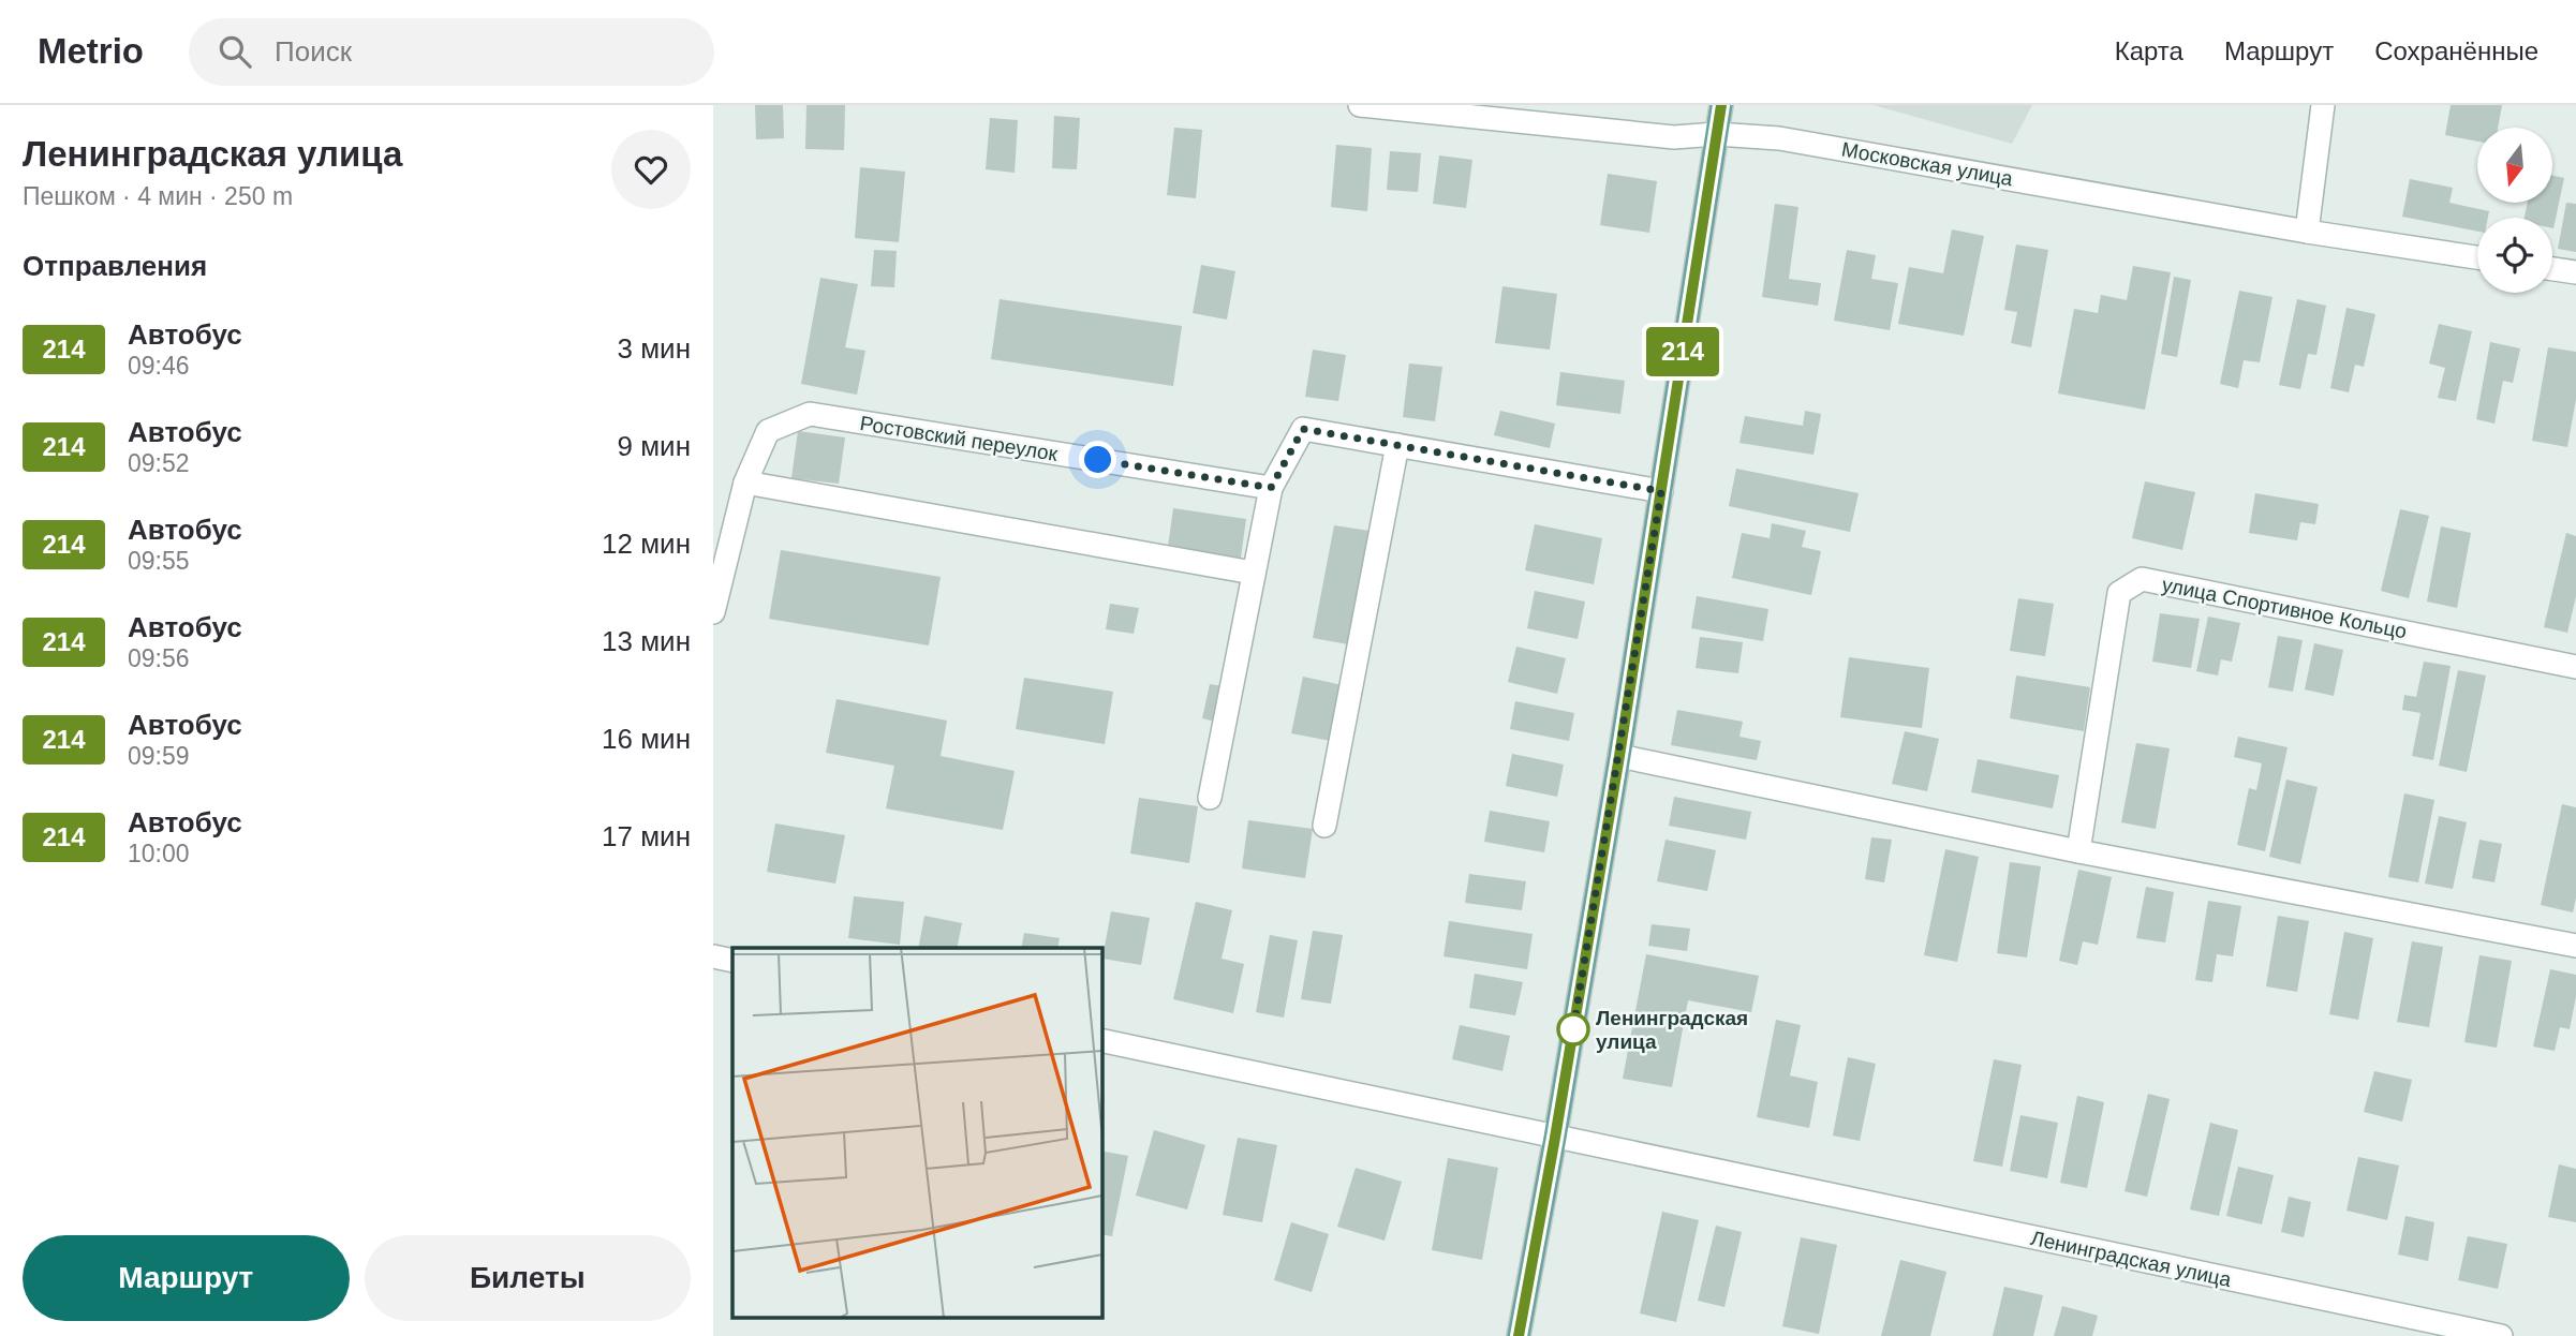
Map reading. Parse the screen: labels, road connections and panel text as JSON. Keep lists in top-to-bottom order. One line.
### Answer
{"streets":{"street":["Московская улица","Ростовский переулок","улица Спортивное Кольцо","Ленинградская улица"]},"places":["Ленинградская улица"],"lines":["bus line 214"],"north":"bottom","page":{"header":"Metrio","search":"Поиск","nav":["Карта","Маршрут","Сохранённые"],"heading":[["Ленинградская улица","Пешком · 4 мин · 250 m"],"Отправления"],"on_map":"214","list":[{"mark":"214","name":"Автобус","note":"09:46","value":"3 мин"},{"mark":"214","name":"Автобус","note":"09:52","value":"9 мин"},{"mark":"214","name":"Автобус","note":"09:55","value":"12 мин"},{"mark":"214","name":"Автобус","note":"09:56","value":"13 мин"},{"mark":"214","name":"Автобус","note":"09:59","value":"16 мин"},{"mark":"214","name":"Автобус","note":"10:00","value":"17 мин"}],"buttons":["Маршрут","Билеты"]}}
